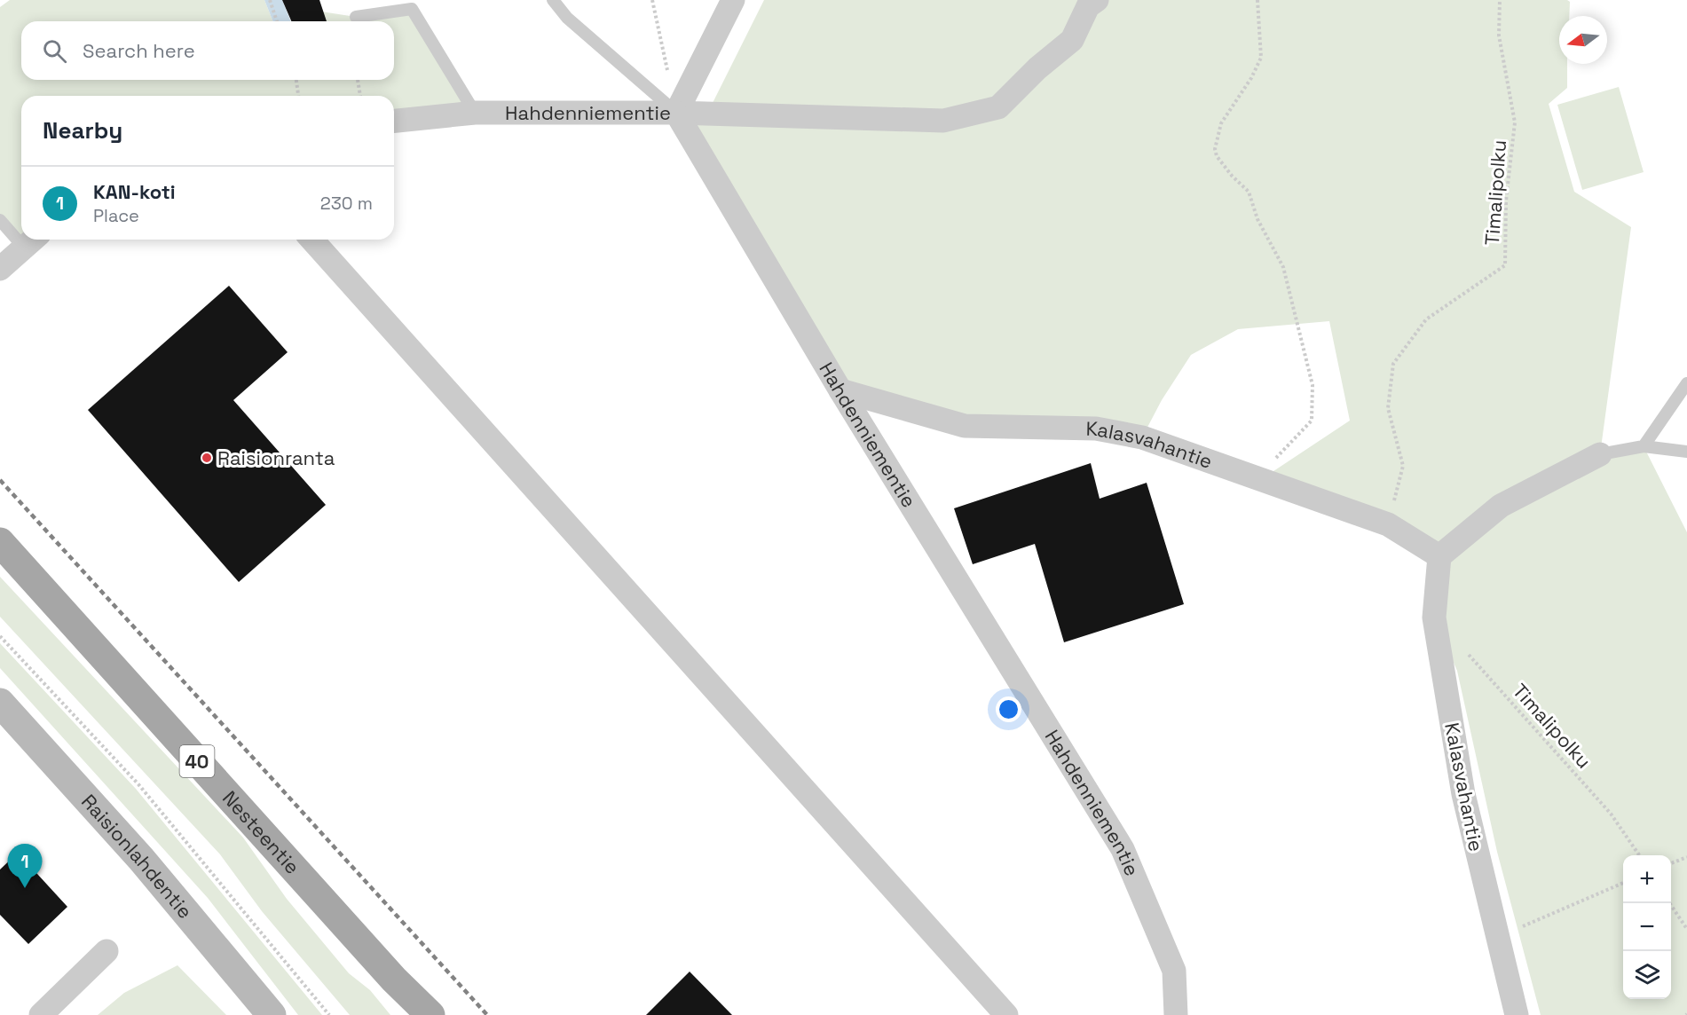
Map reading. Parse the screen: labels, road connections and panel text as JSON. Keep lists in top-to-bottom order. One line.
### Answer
{"streets":{"main road":["40","Nesteentie","Raisionlahdentie"],"street":["Hahdenniementie","Kalasvahantie"],"path":["Timalipolku"]},"crossings":[["Hahdenniementie","Kalasvahantie"],["Timalipolku","Kalasvahantie"]],"places":["Raisionranta"],"north":"left","page":{"search":"Search here","heading":"Nearby","list":[{"mark":"1","name":"KAN-koti","note":"Place","value":"230 m"}],"pins":"1","map_buttons":["+","−"]}}
